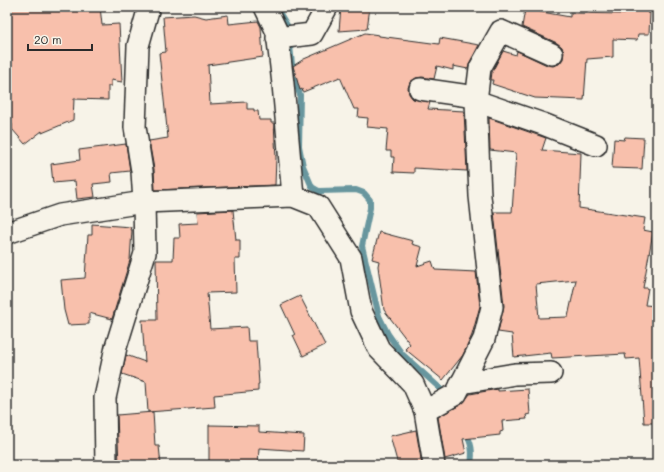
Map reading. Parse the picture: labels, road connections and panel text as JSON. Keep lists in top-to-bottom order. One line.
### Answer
{"scale_bar":"20 m"}
